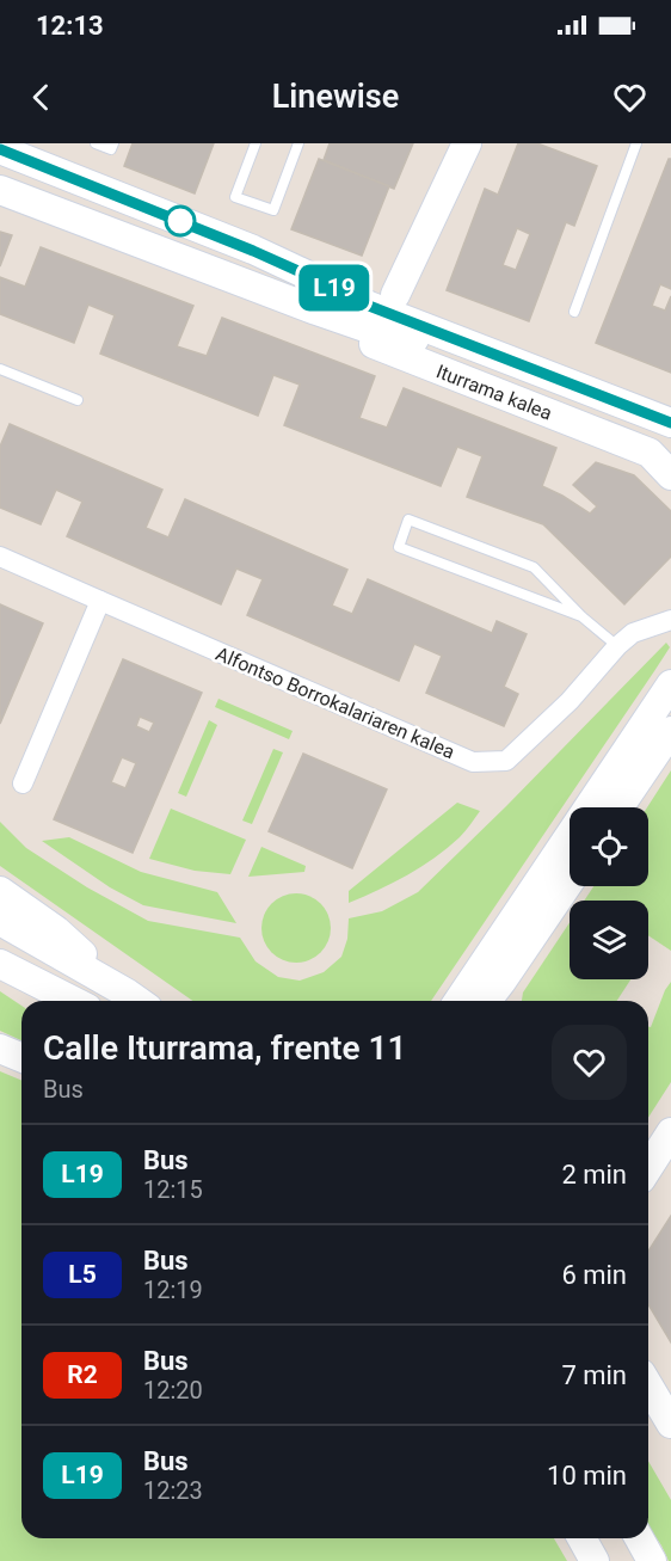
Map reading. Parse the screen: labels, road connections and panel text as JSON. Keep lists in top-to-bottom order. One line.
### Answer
{"streets":{"street":["Iturrama kalea","Alfontso Borrokalariaren kalea"]},"lines":["bus line L19"],"page":{"status":"12:13","header":"Linewise","on_map":"L19","heading":["Calle Iturrama, frente 11","Bus"],"list":[{"mark":"L19","name":"Bus","note":"12:15","value":"2 min"},{"mark":"L5","name":"Bus","note":"12:19","value":"6 min"},{"mark":"R2","name":"Bus","note":"12:20","value":"7 min"},{"mark":"L19","name":"Bus","note":"12:23","value":"10 min"}]}}
